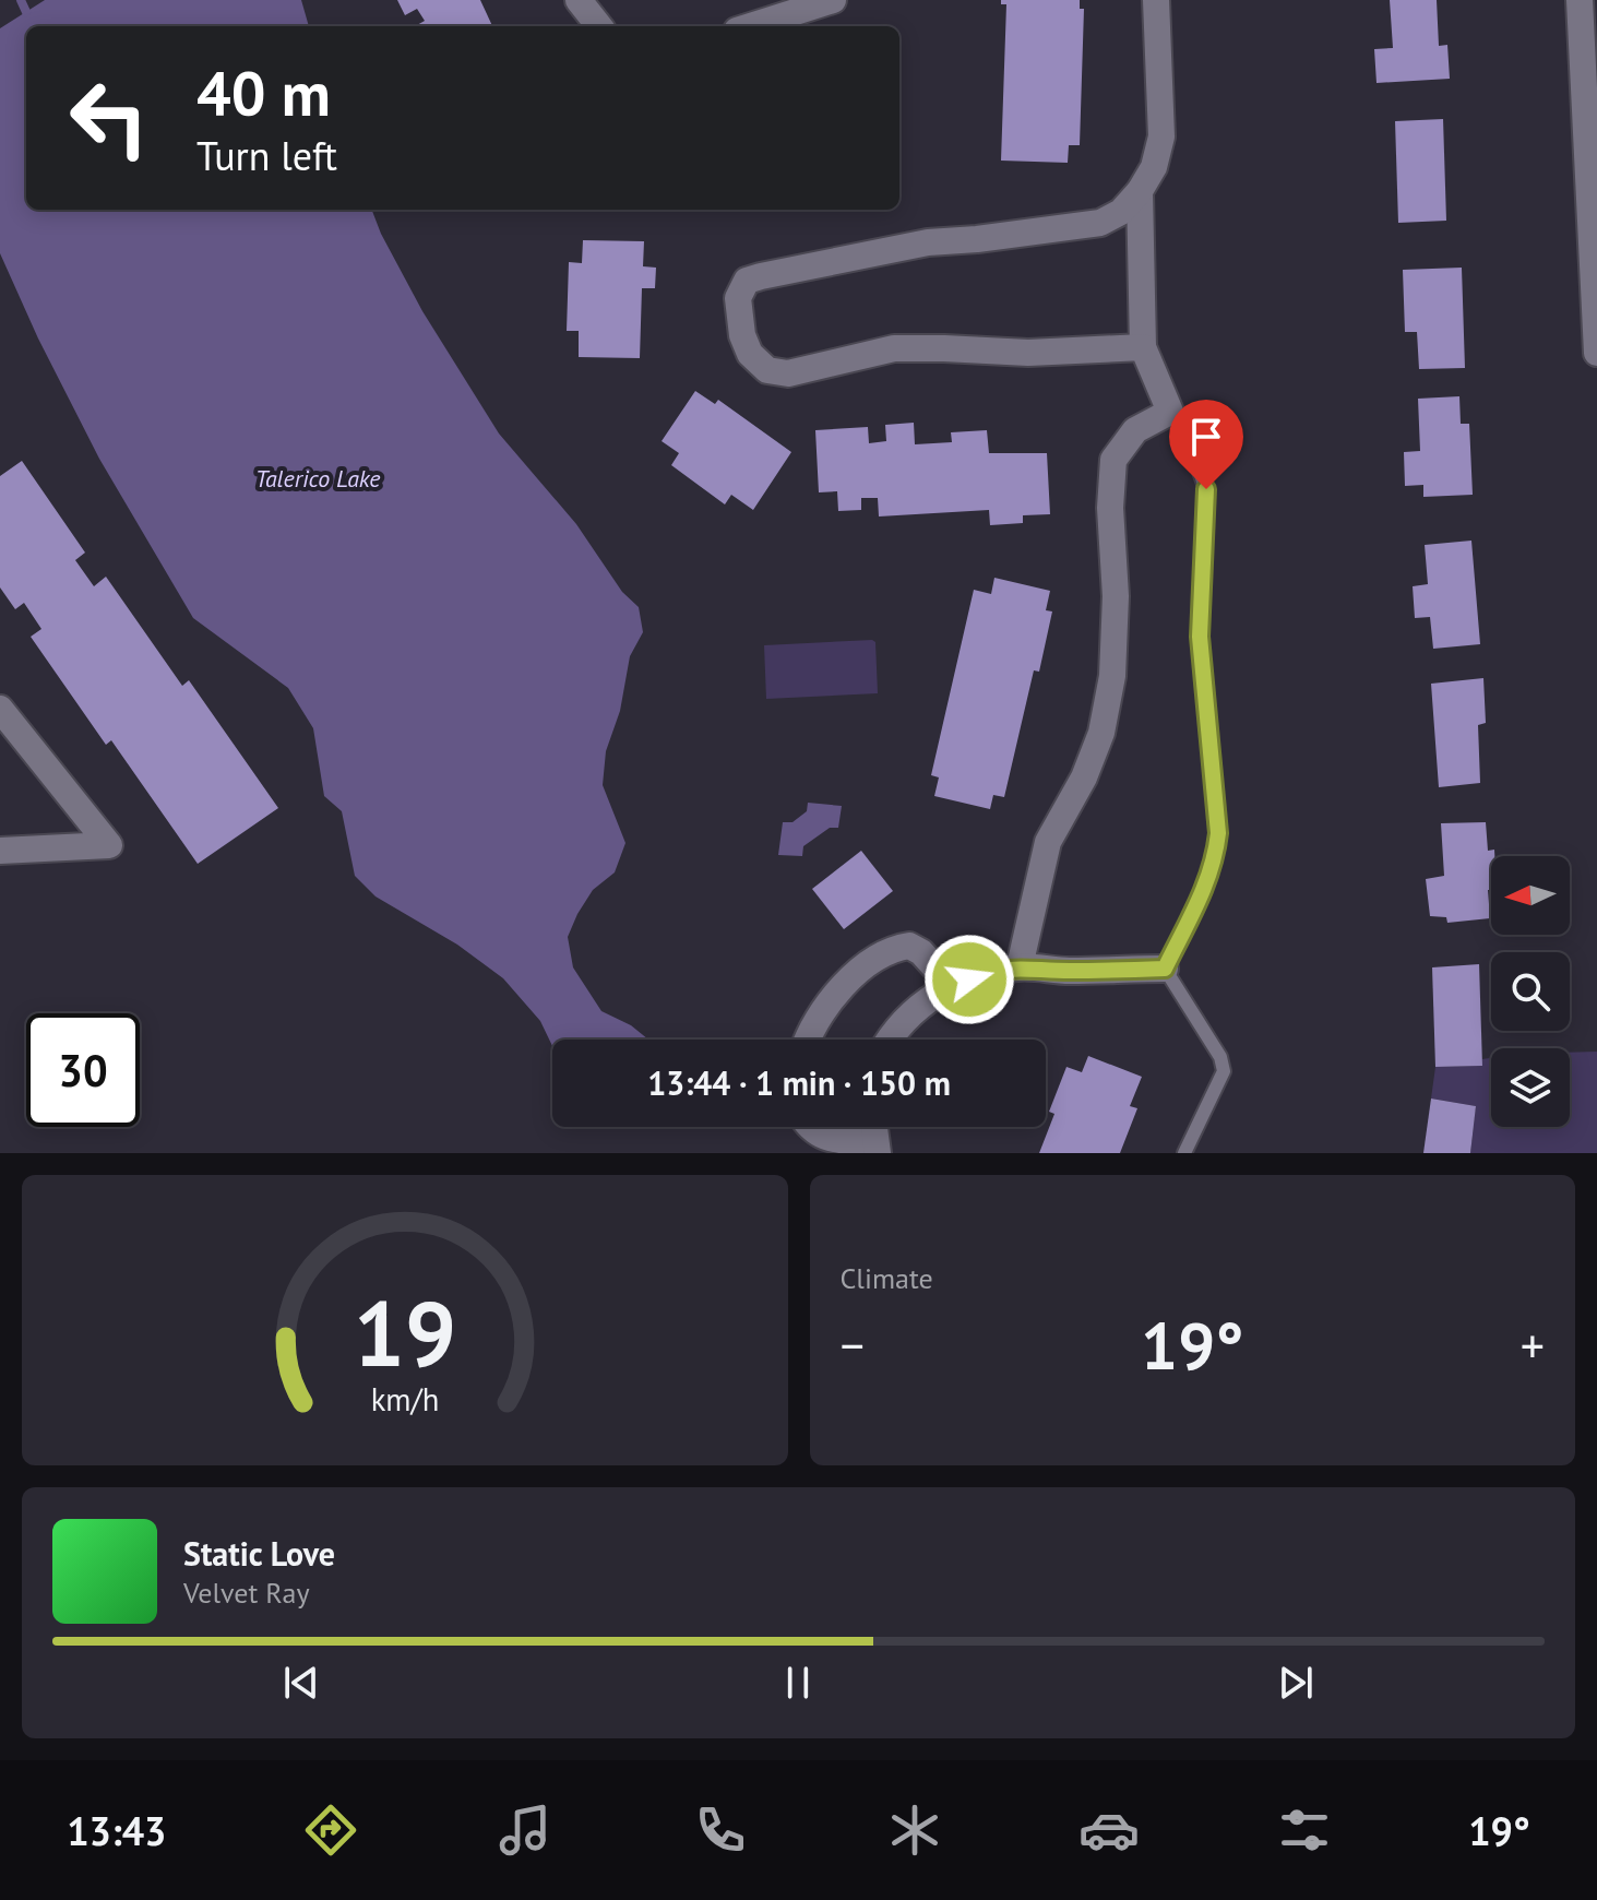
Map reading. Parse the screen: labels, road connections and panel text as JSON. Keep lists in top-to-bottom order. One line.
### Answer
{"water":["Talerico Lake"],"north":"left","page":{"turn":["40 m","Turn left"],"limit":"30","trip":"13:44 · 1 min · 150 m","tile":"Climate","heat":["−","19°","+"],"song":["Static Love","Velvet Ray"],"tabs":["13:43","19°"],"gauge":["19","km/h"]}}
